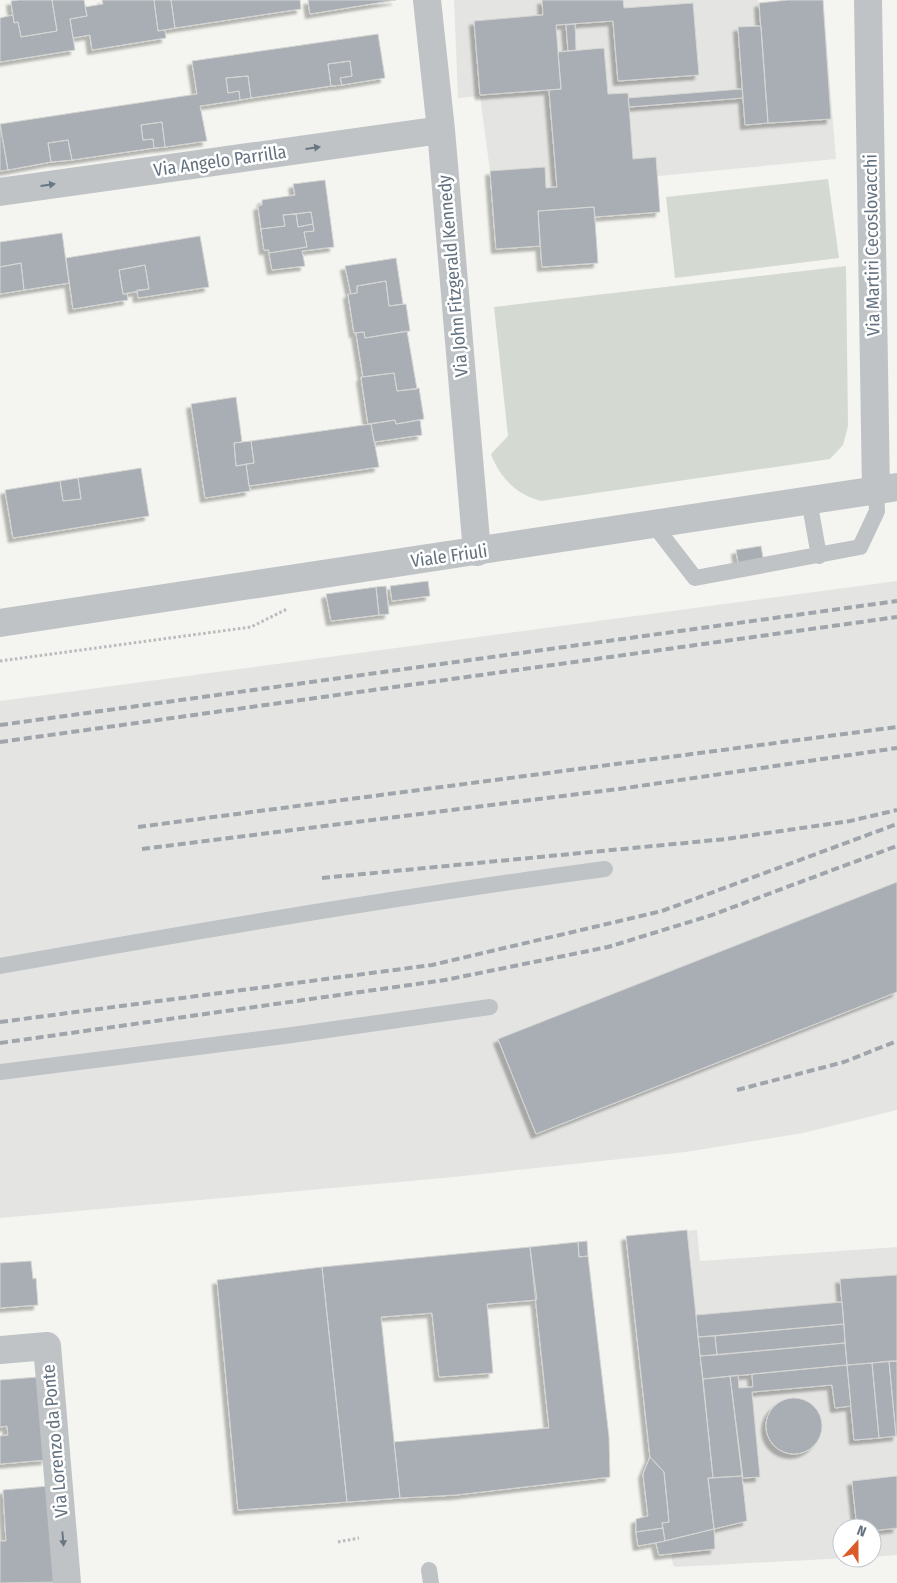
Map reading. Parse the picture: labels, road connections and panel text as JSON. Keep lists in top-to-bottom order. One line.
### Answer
{"streets":{"street":["Via Angelo Parrilla","Via Martiri Cecoslovacchi","Via John Fitzgerald Kennedy","Viale Friuli","Via Lorenzo da Ponte"]},"crossings":[["Via Angelo Parrilla","Via John Fitzgerald Kennedy"],["Via Martiri Cecoslovacchi","Viale Friuli"],["Via John Fitzgerald Kennedy","Viale Friuli"]],"one_way":["Via Angelo Parrilla","Via Lorenzo da Ponte"],"north":"top"}
